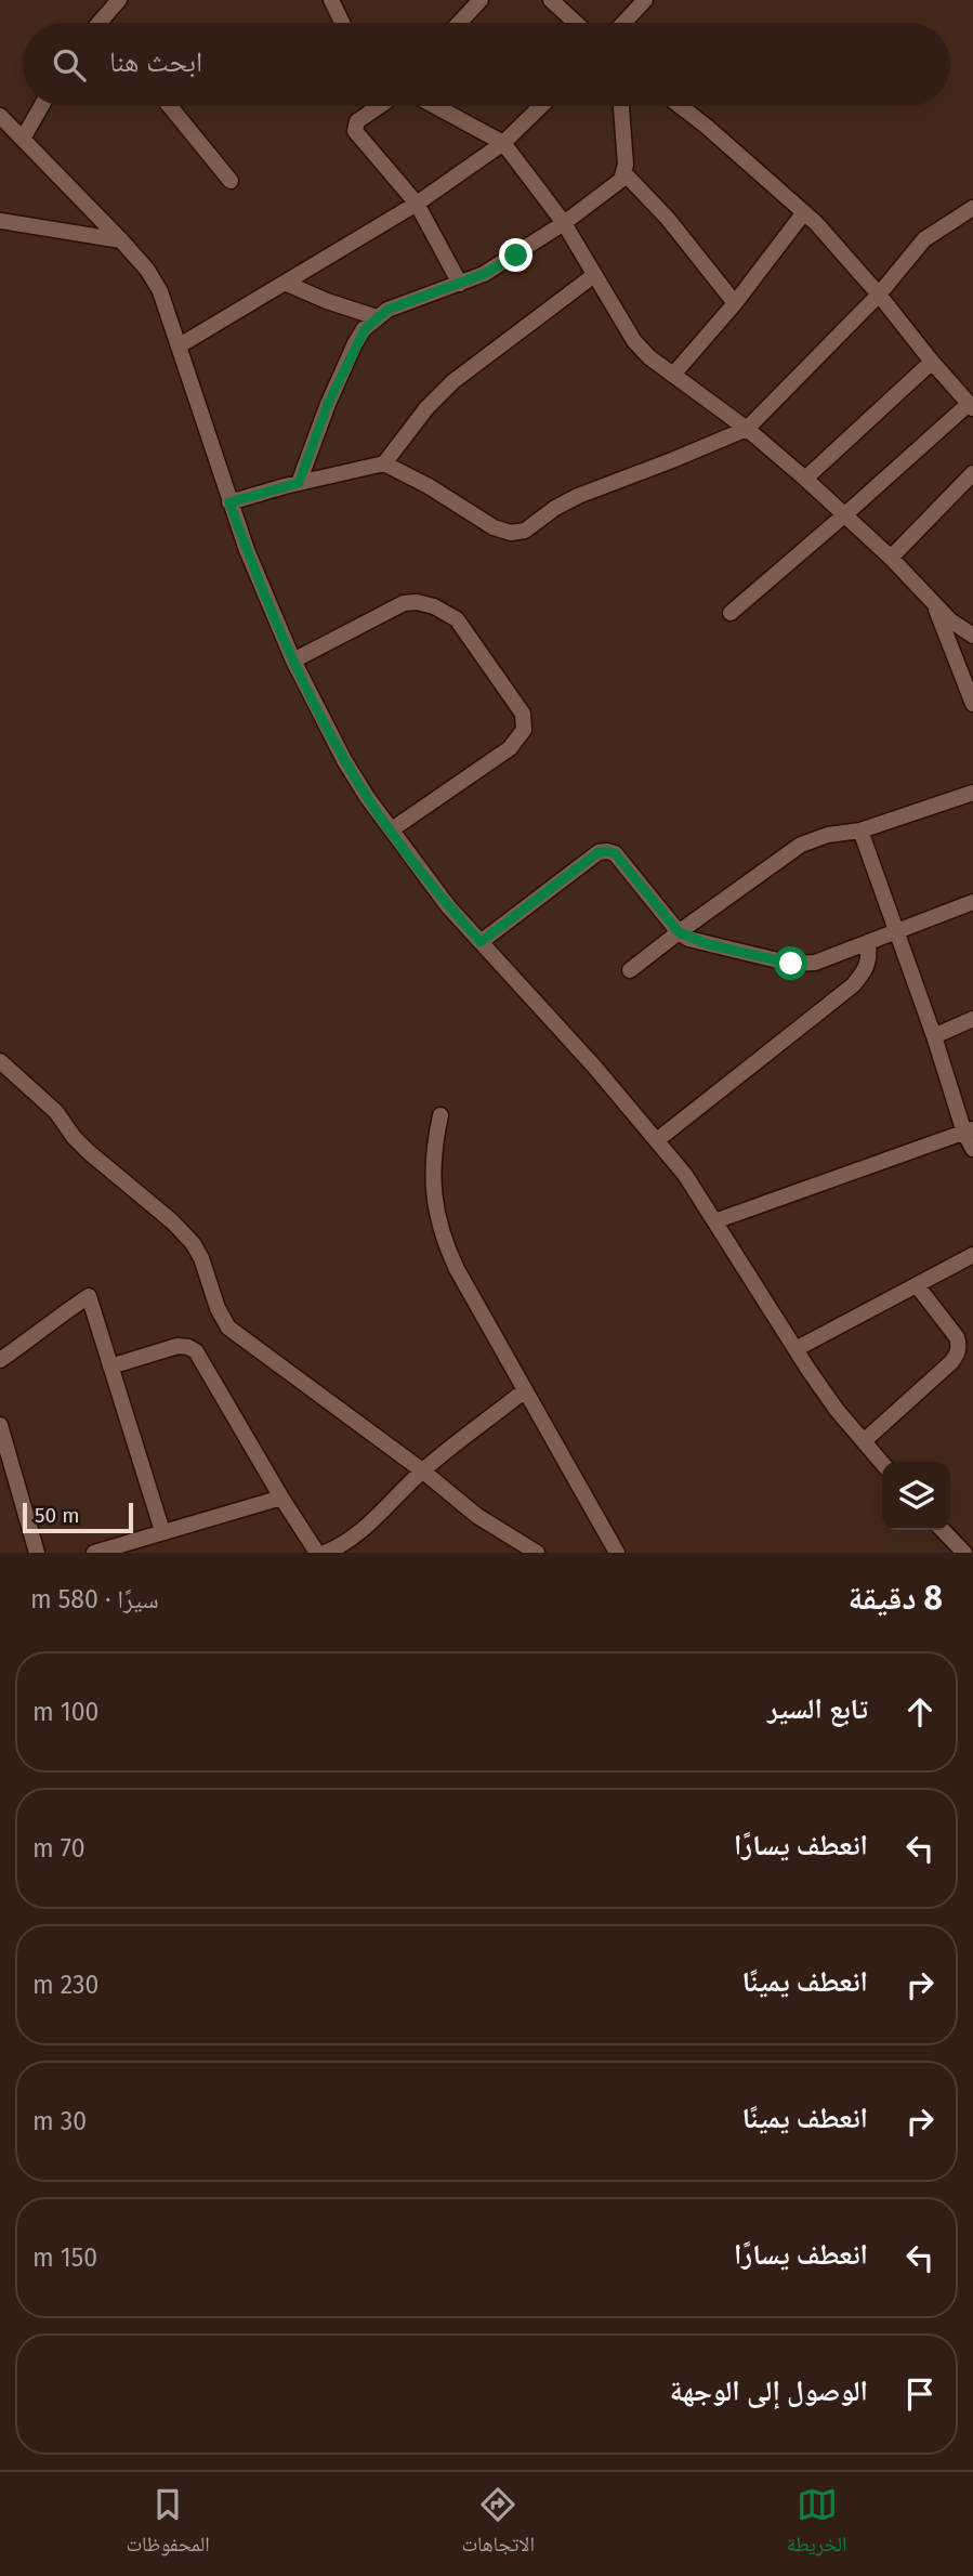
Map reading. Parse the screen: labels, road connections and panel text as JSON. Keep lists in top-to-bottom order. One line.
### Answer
{"scale_bar":"50 m","page":{"search":"ابحث هنا","scale":"50 m","heading":["8 دقيقة","سيرًا · 580 m"],"list":[["تابع السير","100 m"],["انعطف يسارًا","70 m"],["انعطف يمينًا","230 m"],["انعطف يمينًا","30 m"],["انعطف يسارًا","150 m"],"الوصول إلى الوجهة"],"nav":["الخريطة","الاتجاهات","المحفوظات"]}}
